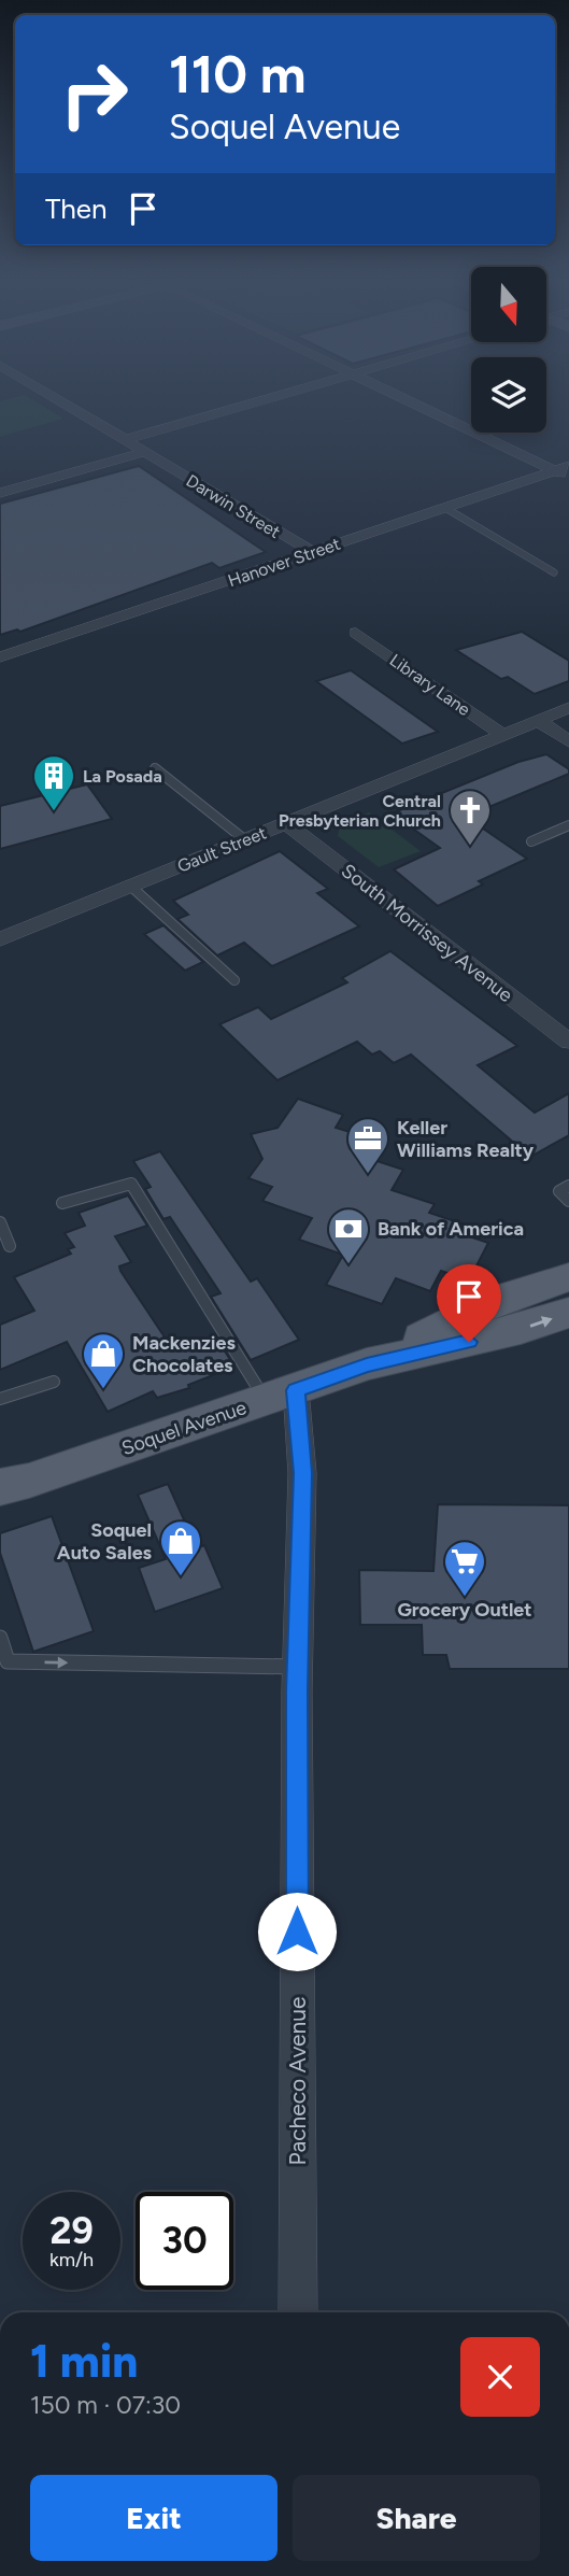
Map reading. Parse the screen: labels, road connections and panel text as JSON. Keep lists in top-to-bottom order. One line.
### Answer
{"streets":{"main road":["Soquel Avenue"],"street":["Darwin Street","Hanover Street","Library Lane","Gault Street","South Morrissey Avenue","Pacheco Avenue"]},"crossings":[["Darwin Street","Hanover Street"],["Library Lane","Gault Street"],["Gault Street","South Morrissey Avenue"],["Soquel Avenue","Pacheco Avenue"]],"places":{"building":["La Posada"],"church":["Central Presbyterian Church"],"office":["Keller Williams Realty"],"bank":["Bank of America"],"shop":["Mackenzies Chocolates","Soquel Auto Sales"],"supermarket":["Grocery Outlet"]},"north":"bottom","page":{"turn":["110 m","Soquel Avenue"],"then":"Then","speed":"29 km/h","limit":"30","heading":["1 min","150 m · 07:30"],"buttons":["Exit","Share"]}}
